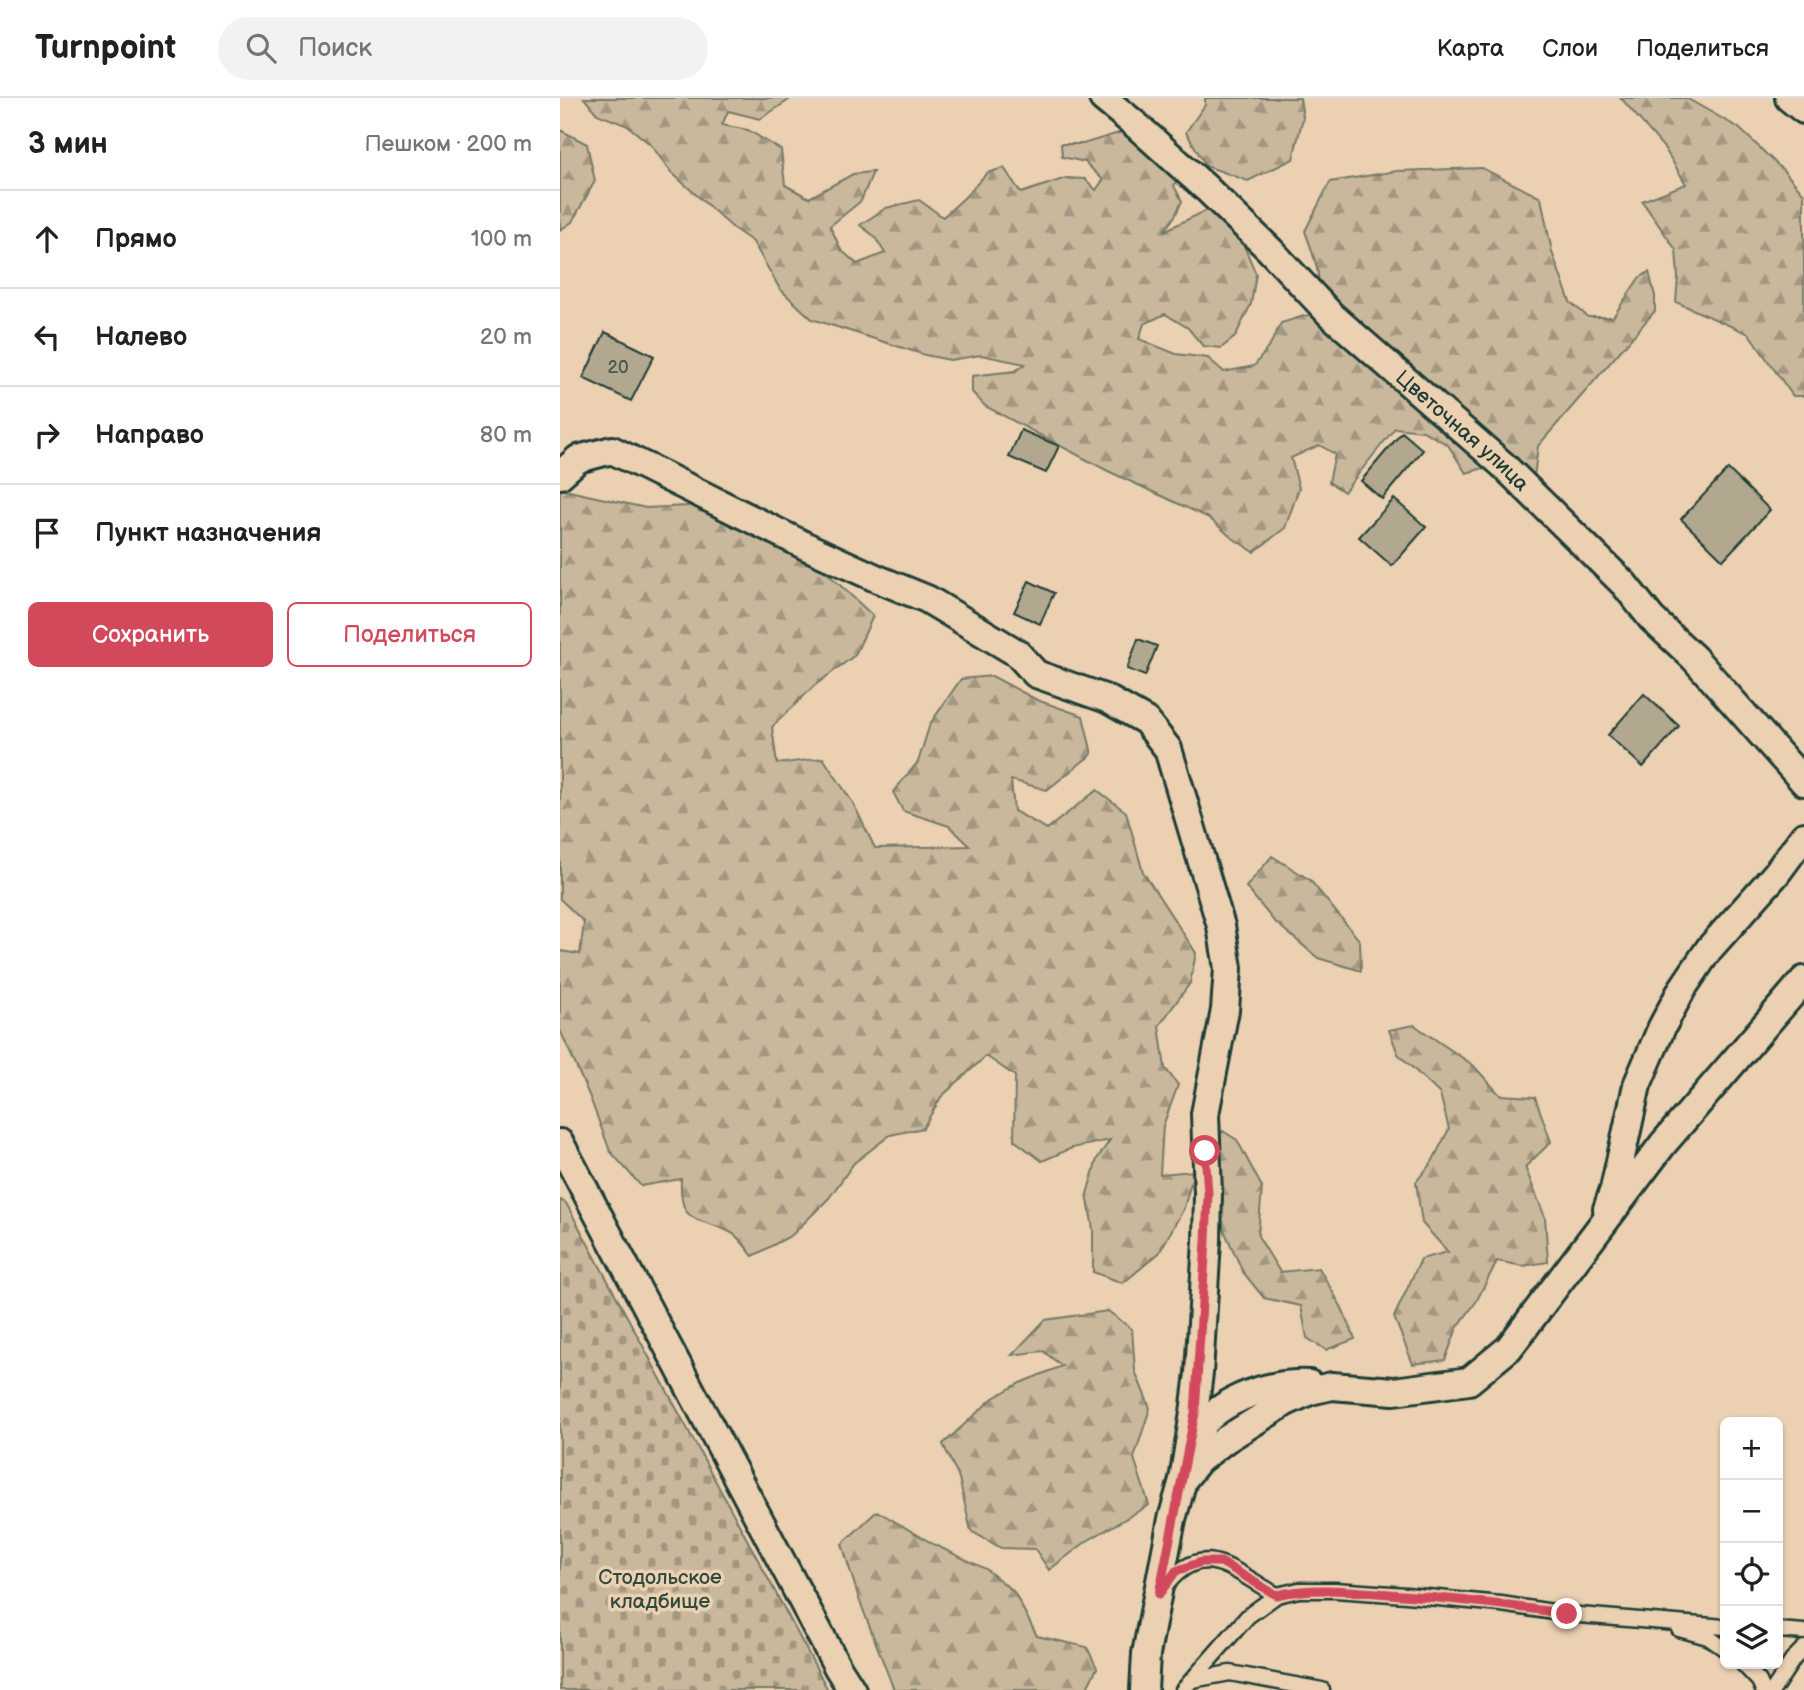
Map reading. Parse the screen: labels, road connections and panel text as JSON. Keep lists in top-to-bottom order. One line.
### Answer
{"streets":{"street":["Цветочная улица"]},"parks":["Стодольское кладбище"],"house_numbers":["20"],"page":{"header":"Turnpoint","search":"Поиск","nav":["Карта","Слои","Поделиться"],"heading":["3 мин","Пешком · 200 m"],"list":[["Прямо","100 m"],["Налево","20 m"],["Направо","80 m"],"Пункт назначения"],"buttons":["Сохранить","Поделиться"],"map_buttons":["+","−"]}}
